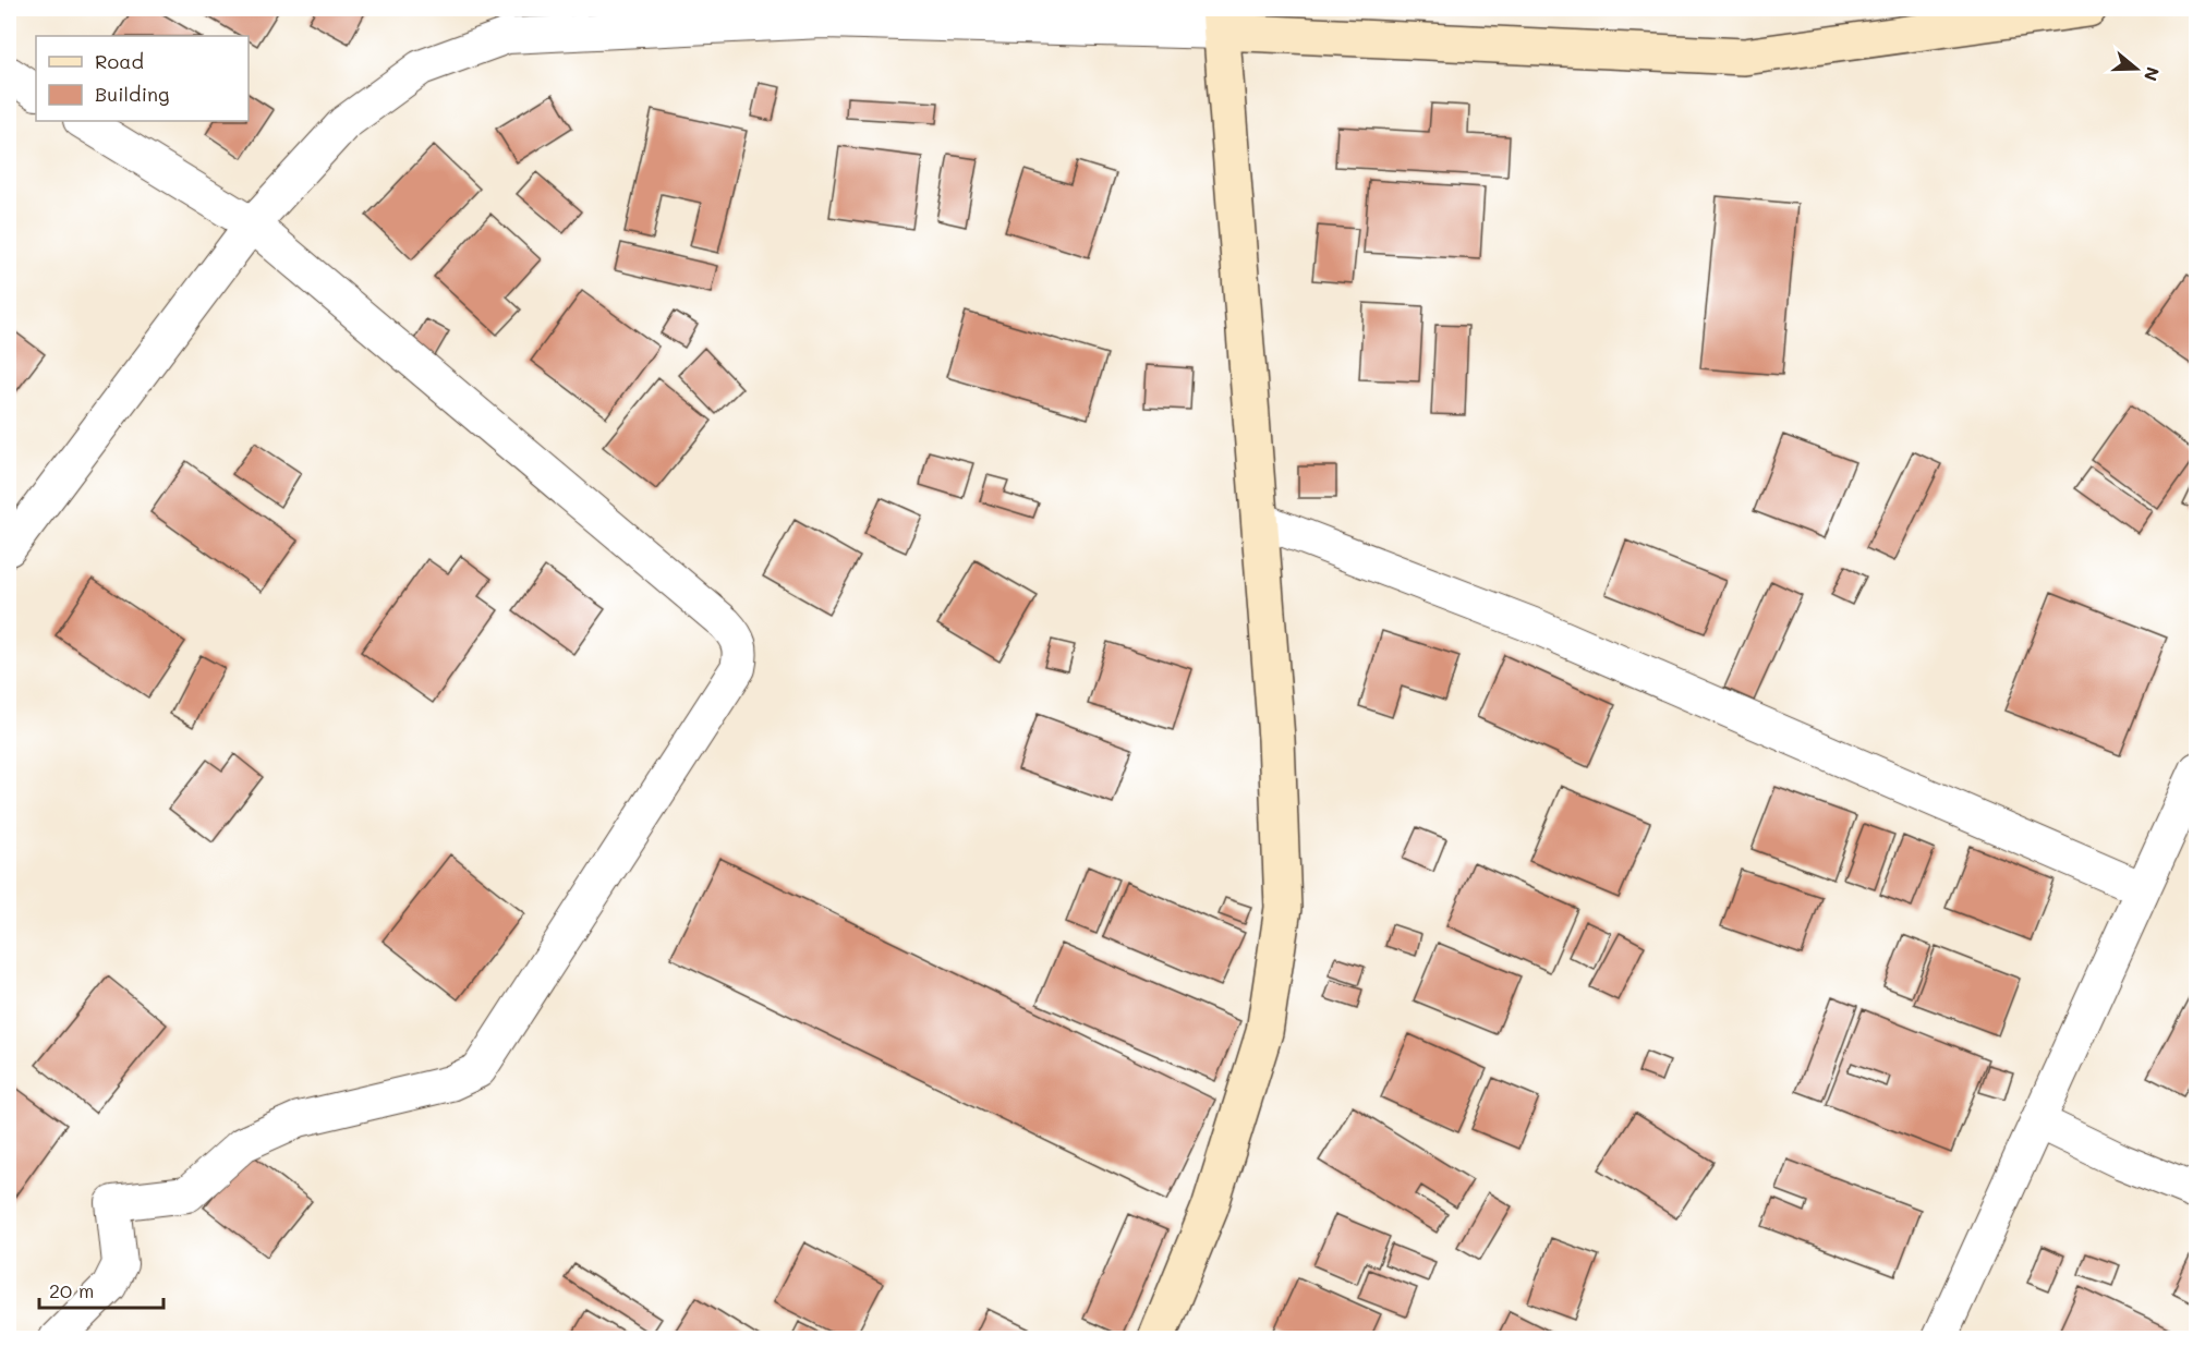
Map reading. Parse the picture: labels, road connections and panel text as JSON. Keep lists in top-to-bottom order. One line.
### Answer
{"legend":["Road","Building"],"scale_bar":"20 m","north":"right"}
